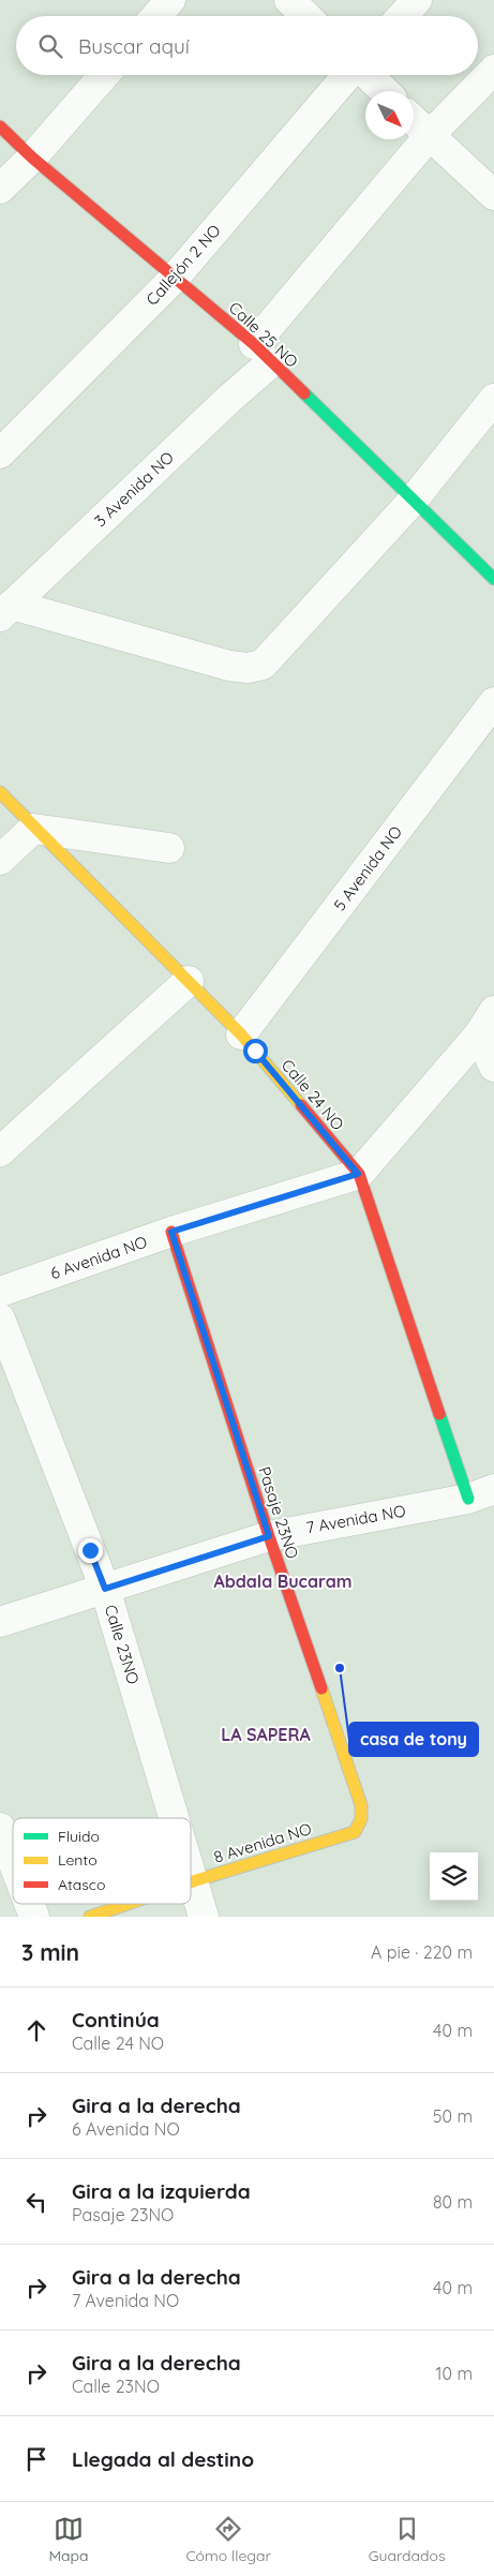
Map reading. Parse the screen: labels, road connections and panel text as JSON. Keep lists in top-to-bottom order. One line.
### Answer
{"streets":{"street":["Callejón 2 NO","Calle 25 NO","3 Avenida NO","5 Avenida NO","Calle 24 NO","6 Avenida NO","Pasaje 23NO","7 Avenida NO","Calle 23NO","8 Avenida NO"]},"crossings":[["Callejón 2 NO","Calle 25 NO"],["Calle 25 NO","3 Avenida NO"],["5 Avenida NO","Calle 24 NO"],["Calle 24 NO","6 Avenida NO"],["Calle 24 NO","7 Avenida NO"],["6 Avenida NO","Pasaje 23NO"],["Pasaje 23NO","7 Avenida NO"],["Pasaje 23NO","8 Avenida NO"],["7 Avenida NO","Calle 23NO"],["Calle 23NO","8 Avenida NO"]],"districts":["Abdala Bucaram","LA SAPERA"],"places":["casa de tony"],"legend":["Fluido","Lento","Atasco"],"north":"bottom right","page":{"search":"Buscar aquí","heading":["3 min","A pie · 220 m"],"list":[["Continúa","Calle 24 NO","40 m"],["Gira a la derecha","6 Avenida NO","50 m"],["Gira a la izquierda","Pasaje 23NO","80 m"],["Gira a la derecha","7 Avenida NO","40 m"],["Gira a la derecha","Calle 23NO","10 m"],"Llegada al destino"],"nav":["Mapa","Cómo llegar","Guardados"]}}
